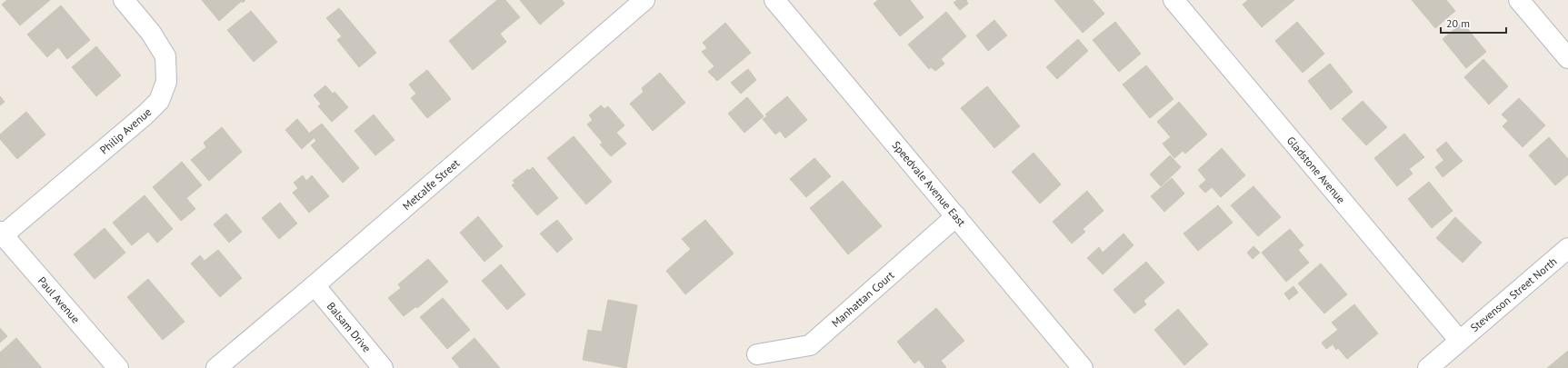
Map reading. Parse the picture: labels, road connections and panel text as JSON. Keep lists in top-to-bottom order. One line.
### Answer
{"streets":{"street":["Philip Avenue","Gladstone Avenue","Speedvale Avenue East","Metcalfe Street","Stevenson Street North","Manhattan Court","Paul Avenue","Balsam Drive"]},"crossings":[["Philip Avenue","Paul Avenue"],["Gladstone Avenue","Stevenson Street North"],["Speedvale Avenue East","Manhattan Court"],["Metcalfe Street","Balsam Drive"]],"scale_bar":"20 m"}
